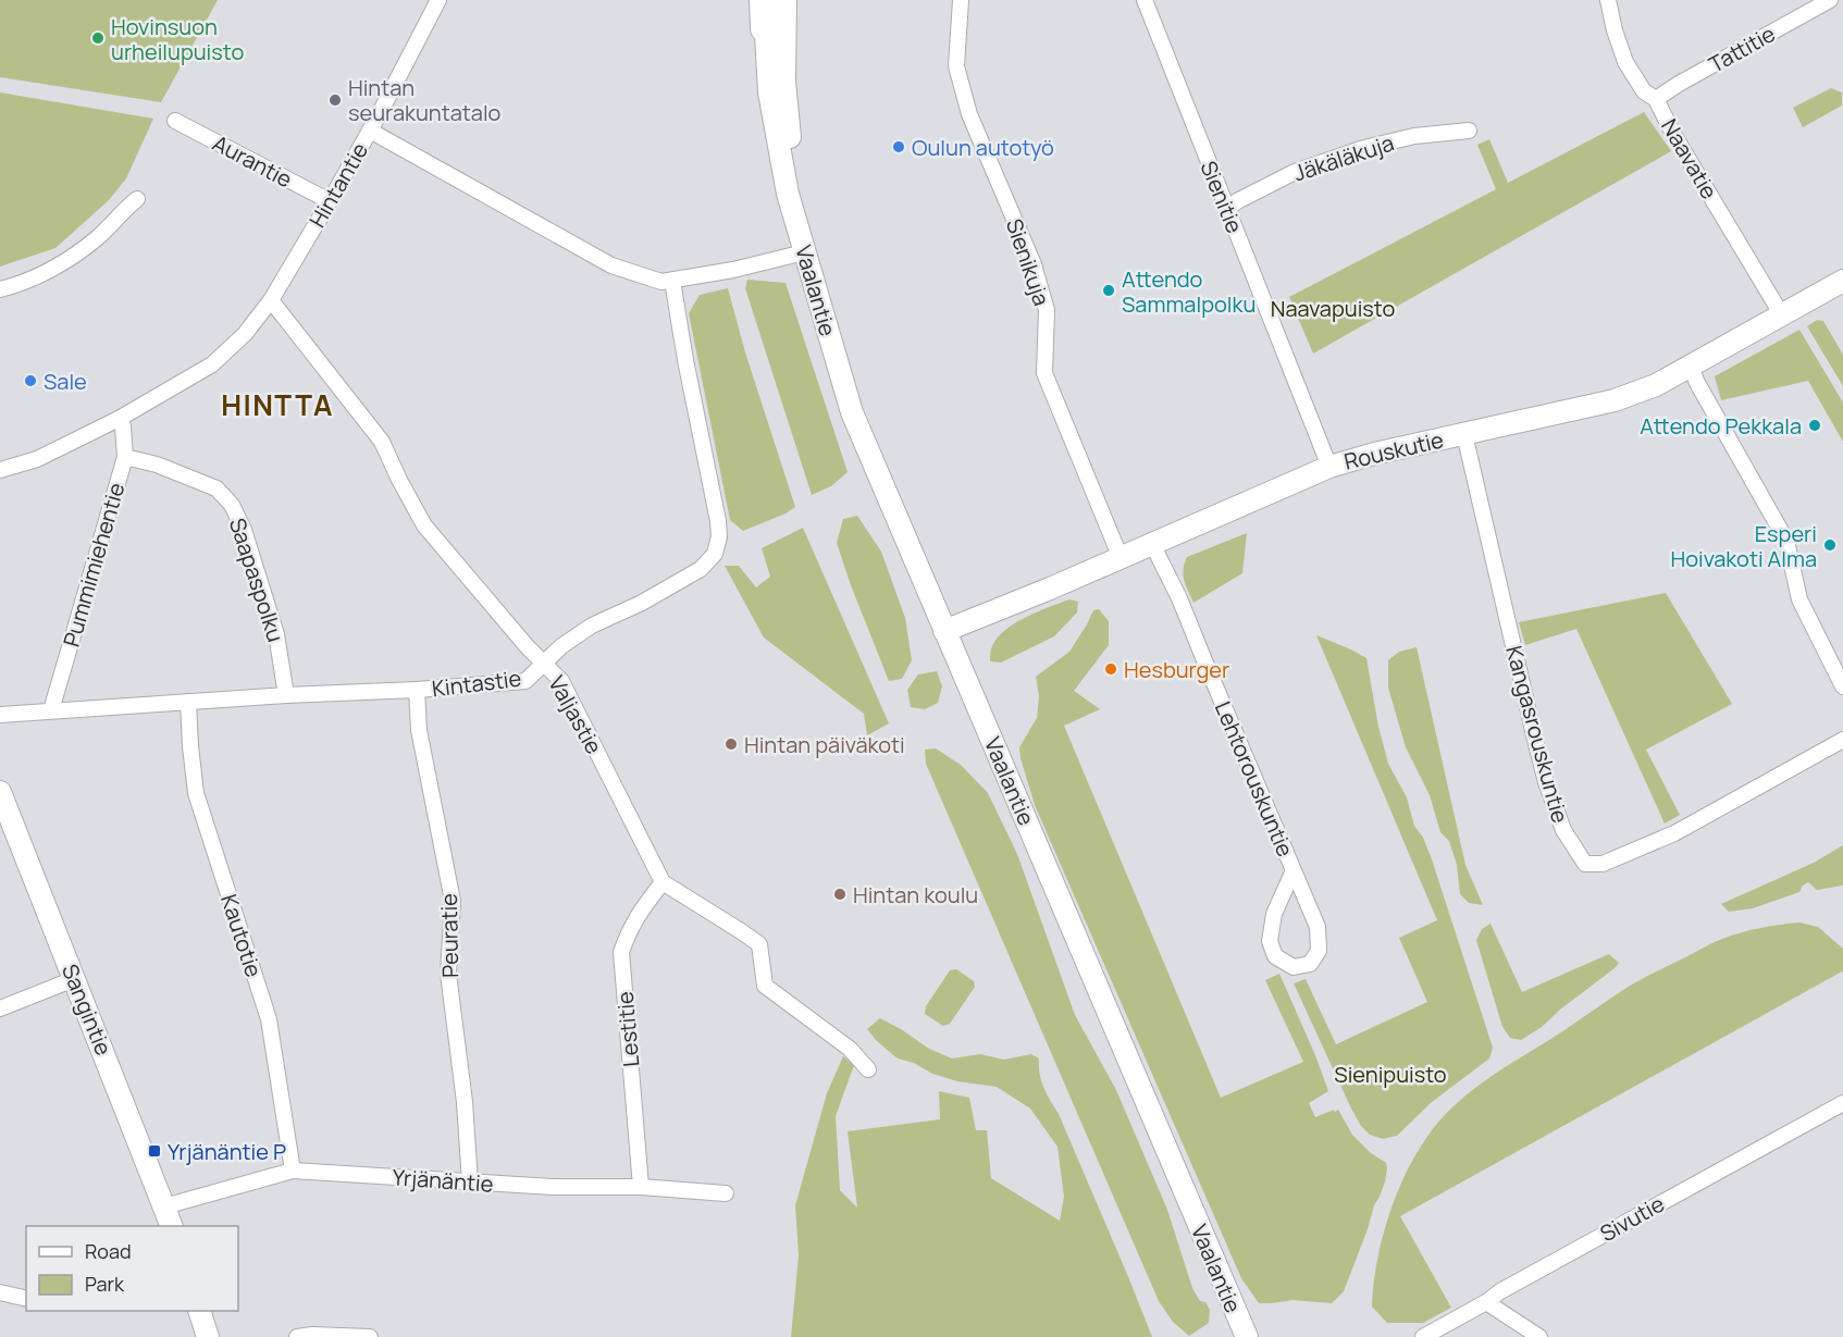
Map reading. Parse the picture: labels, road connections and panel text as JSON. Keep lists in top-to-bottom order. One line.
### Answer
{"streets":{"street":["Tattitie","Jäkäläkuja","Naavatie","Aurantie","Hintantie","Sienitie","Sienikuja","Vaalantie","Rouskutie","Pummimiehentie","Saapaspolku","Kintastie","Valjastie","Kangasrouskuntie","Lehtorouskuntie","Kautotie","Peuratie","Sangintie","Lestitie","Yrjänäntie","Sivutie"]},"crossings":[["Tattitie","Naavatie"],["Jäkäläkuja","Sienitie"],["Naavatie","Rouskutie"],["Aurantie","Hintantie"],["Hintantie","Vaalantie"],["Hintantie","Pummimiehentie"],["Hintantie","Kintastie"],["Hintantie","Valjastie"],["Sienitie","Rouskutie"],["Sienikuja","Rouskutie"],["Vaalantie","Rouskutie"],["Rouskutie","Kangasrouskuntie"],["Rouskutie","Lehtorouskuntie"],["Pummimiehentie","Saapaspolku"],["Pummimiehentie","Kintastie"],["Saapaspolku","Kintastie"],["Kintastie","Valjastie"],["Kintastie","Kautotie"],["Kintastie","Peuratie"],["Valjastie","Lestitie"],["Kautotie","Yrjänäntie"],["Peuratie","Yrjänäntie"],["Sangintie","Yrjänäntie"],["Lestitie","Yrjänäntie"]],"districts":["HINTTA"],"parks":["Naavapuisto","Sienipuisto"],"places":{"other":["Hovinsuon urheilupuisto","Hintan seurakuntatalo","Oulun autotyö","Attendo Sammalpolku","Sale","Attendo Pekkala","Esperi Hoivakoti Alma","Hesburger","Hintan päiväkoti","Hintan koulu"],"transit":["Yrjänäntie P"]},"legend":["Road","Park"]}
